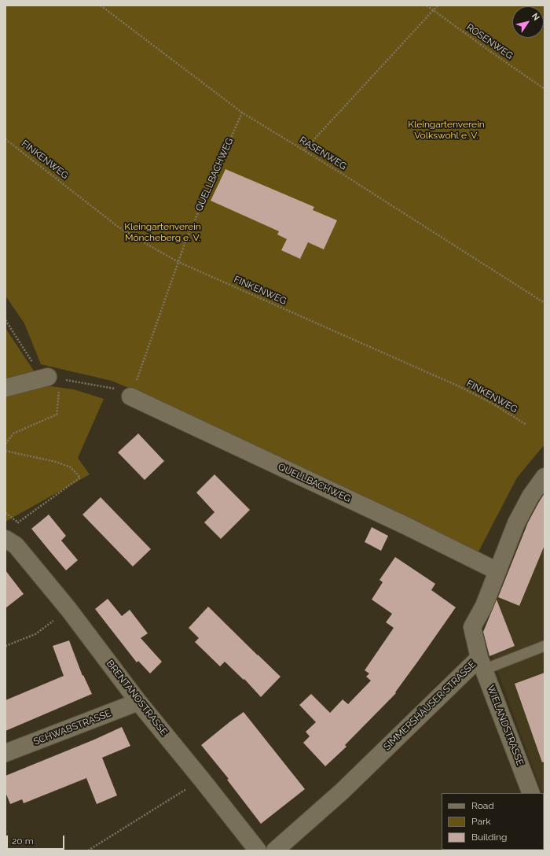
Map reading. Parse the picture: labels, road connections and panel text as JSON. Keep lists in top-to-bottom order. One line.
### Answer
{"streets":{"street":["QUELLBACHWEG","BRENTANOSTRASSE","SIMMERSHÄUSER STRASSE","WIELANDSTRASSE","SCHWABSTRASSE"],"path":["ROSENWEG","RASENWEG","FINKENWEG"]},"crossings":[["RASENWEG","QUELLBACHWEG"],["FINKENWEG","QUELLBACHWEG"],["QUELLBACHWEG","SIMMERSHÄUSER STRASSE"],["BRENTANOSTRASSE","SCHWABSTRASSE"],["SIMMERSHÄUSER STRASSE","WIELANDSTRASSE"]],"parks":["Kleingartenverein Volkswohl e. V.","Kleingartenverein Möncheberg e. V."],"legend":["Road","Park","Building"],"scale_bar":"20 m","north":"top right"}
